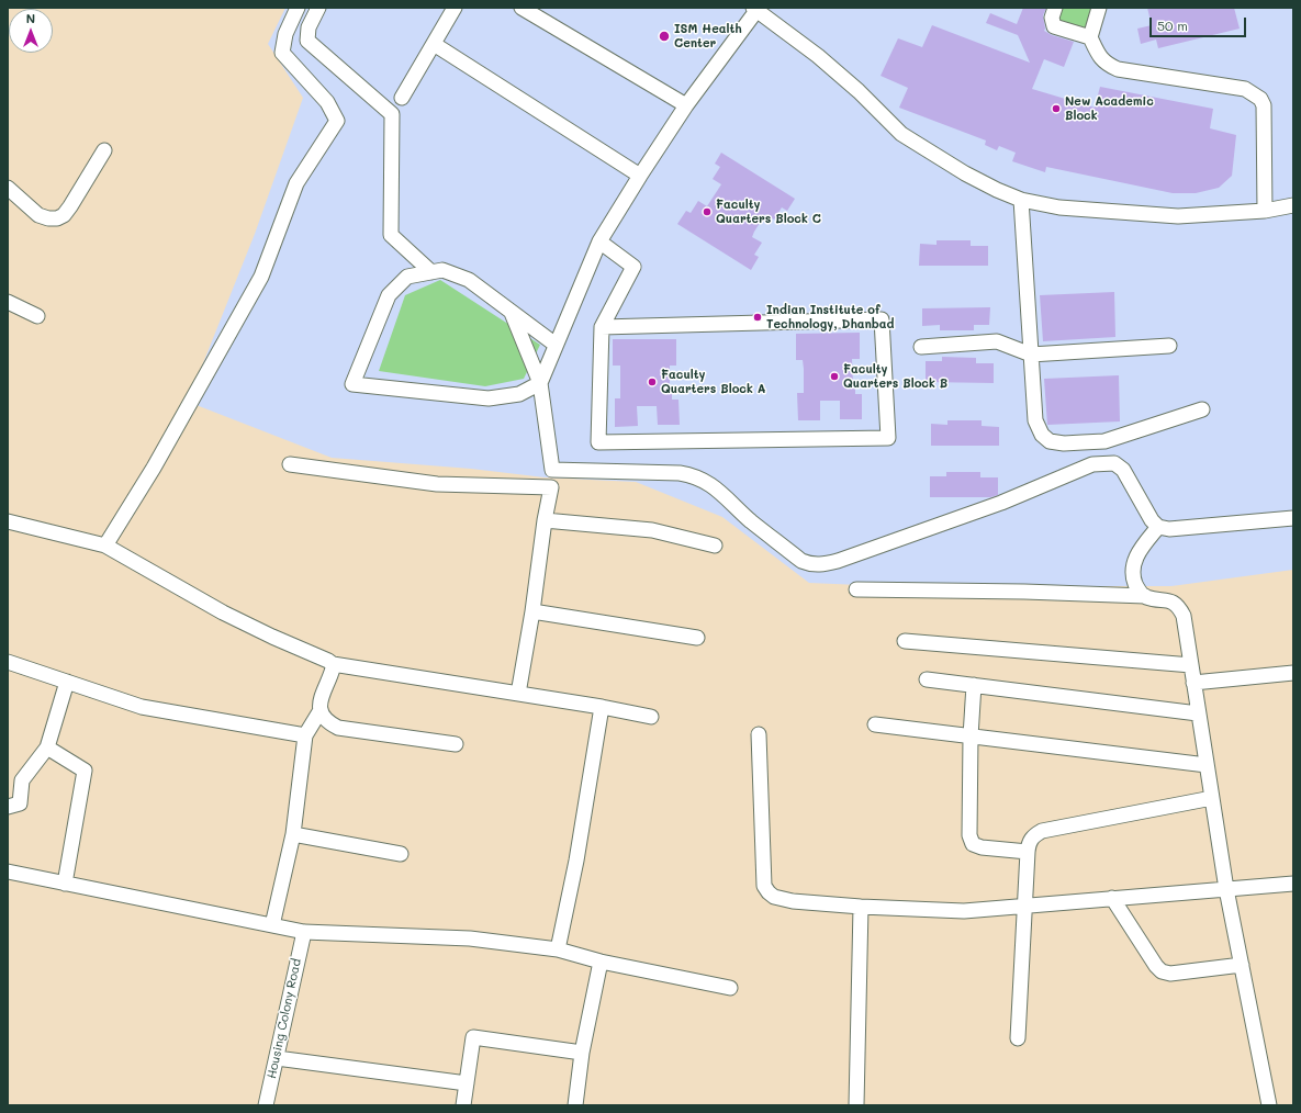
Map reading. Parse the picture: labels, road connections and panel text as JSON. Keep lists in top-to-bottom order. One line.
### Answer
{"streets":{"street":["Housing Colony Road"]},"places":["ISM Health Center","New Academic Block","Faculty Quarters Block C","Indian Institute of Technology, Dhanbad","Faculty Quarters Block B","Faculty Quarters Block A"],"scale_bar":"50 m","north":"top"}
